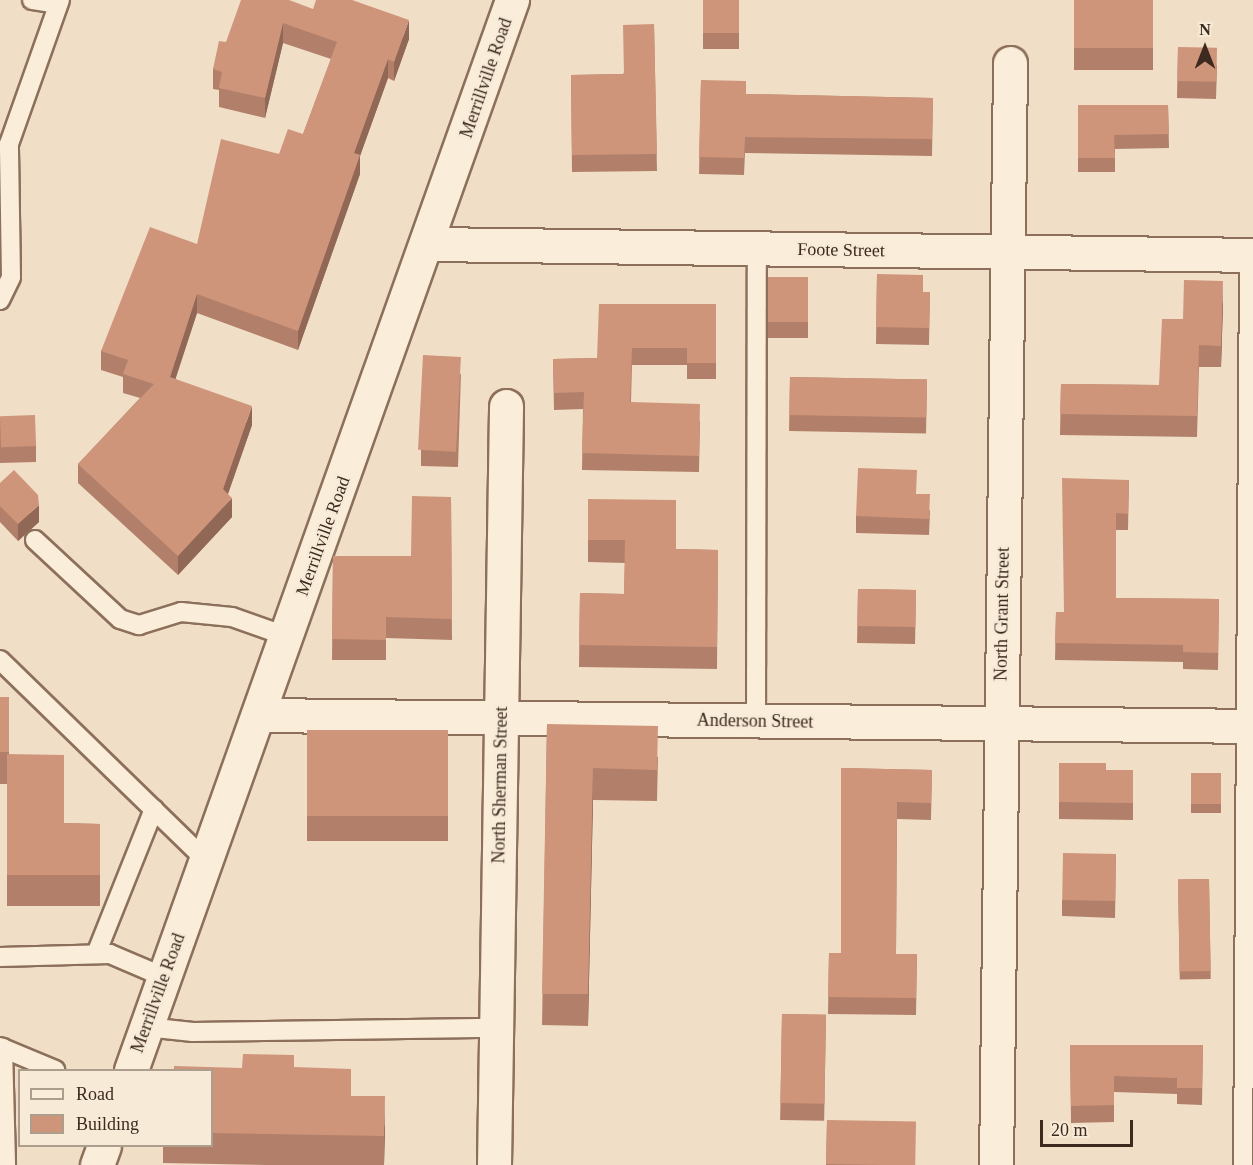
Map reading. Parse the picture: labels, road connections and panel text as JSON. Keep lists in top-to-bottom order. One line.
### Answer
{"streets":{"street":["Merrillville Road","Foote Street","North Grant Street","Anderson Street","North Sherman Street"]},"crossings":[["Merrillville Road","Foote Street"],["Merrillville Road","Anderson Street"],["Foote Street","North Grant Street"],["North Grant Street","Anderson Street"],["Anderson Street","North Sherman Street"]],"legend":["Road","Building"],"scale_bar":"20 m","north":"top"}
